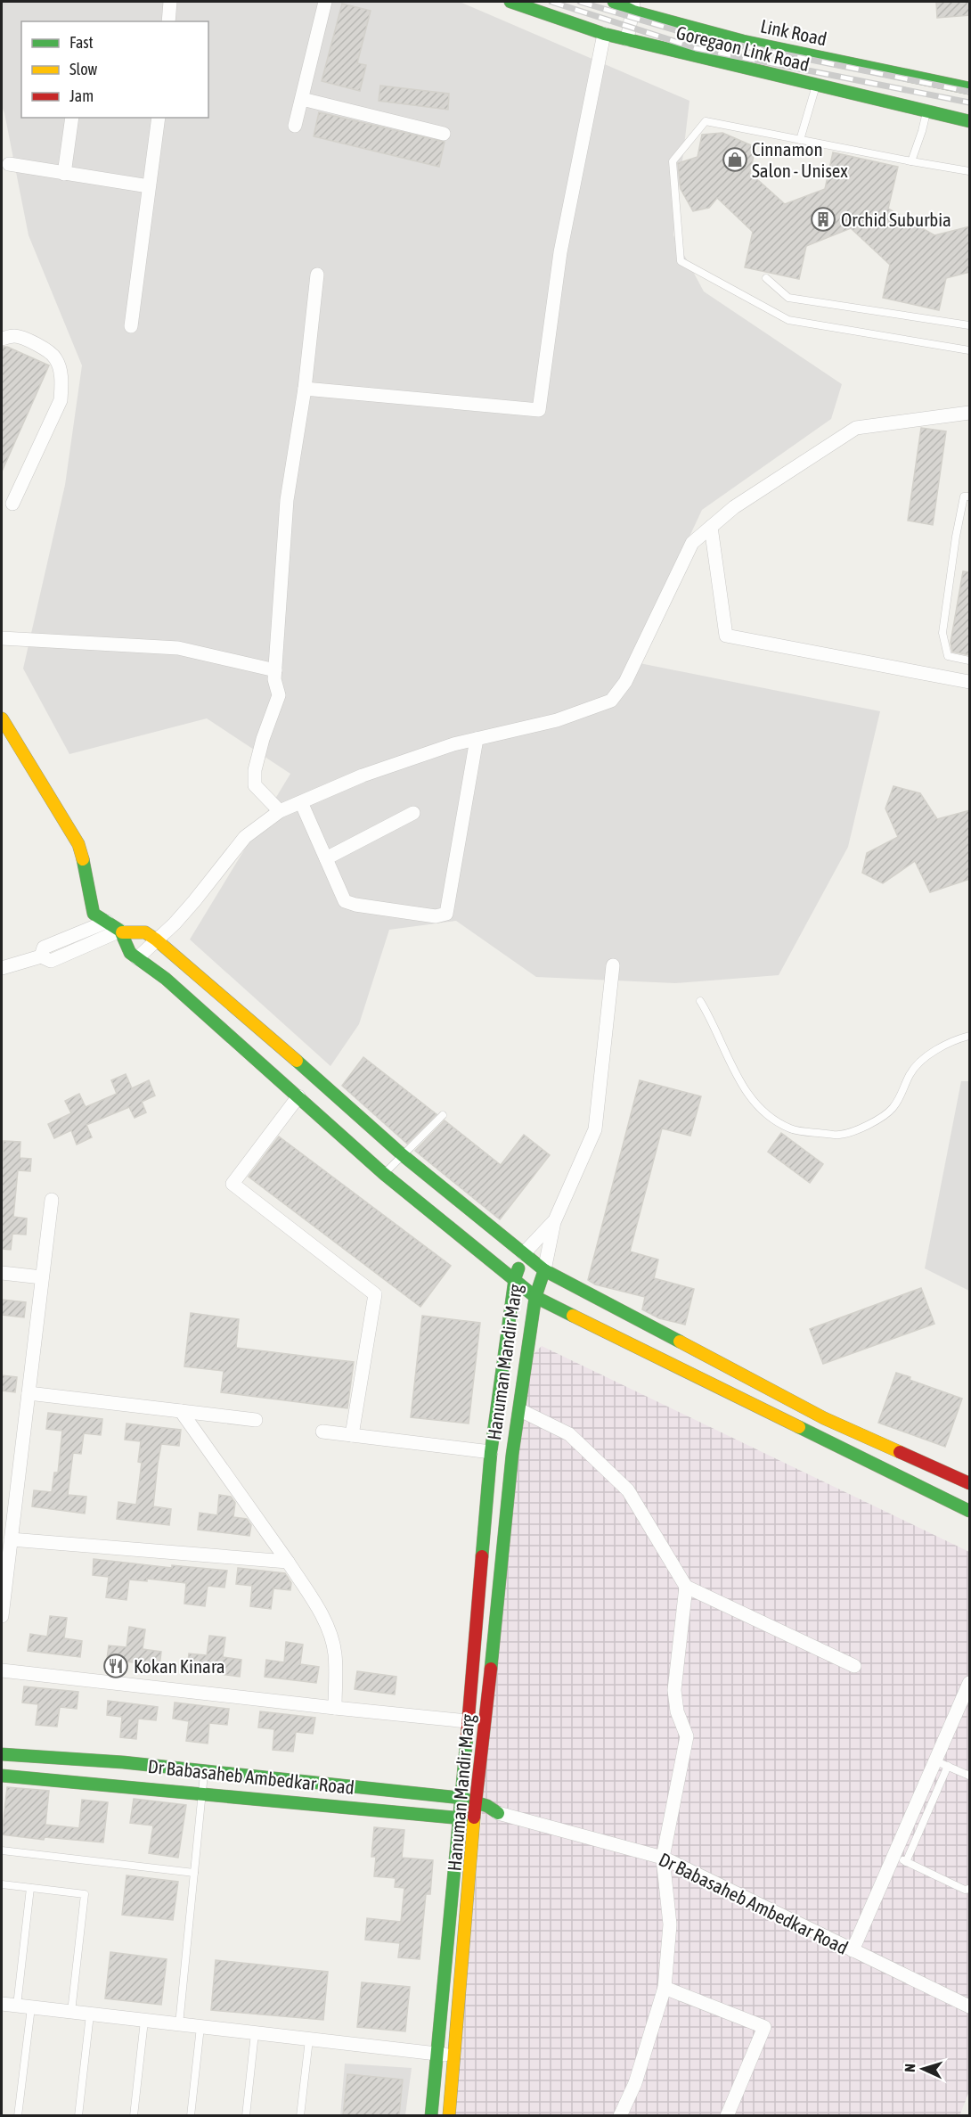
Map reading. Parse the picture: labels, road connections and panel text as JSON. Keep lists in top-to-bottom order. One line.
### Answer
{"streets":{"main road":["Link Road","Goregaon Link Road","Hanuman Mandir Marg","Dr Babasaheb Ambedkar Road"]},"crossings":[["Hanuman Mandir Marg","Dr Babasaheb Ambedkar Road"]],"places":{"shop":["Cinnamon Salon - Unisex"],"building":["Orchid Suburbia"],"restaurant":["Kokan Kinara"]},"legend":["Fast","Slow","Jam"],"north":"left"}
